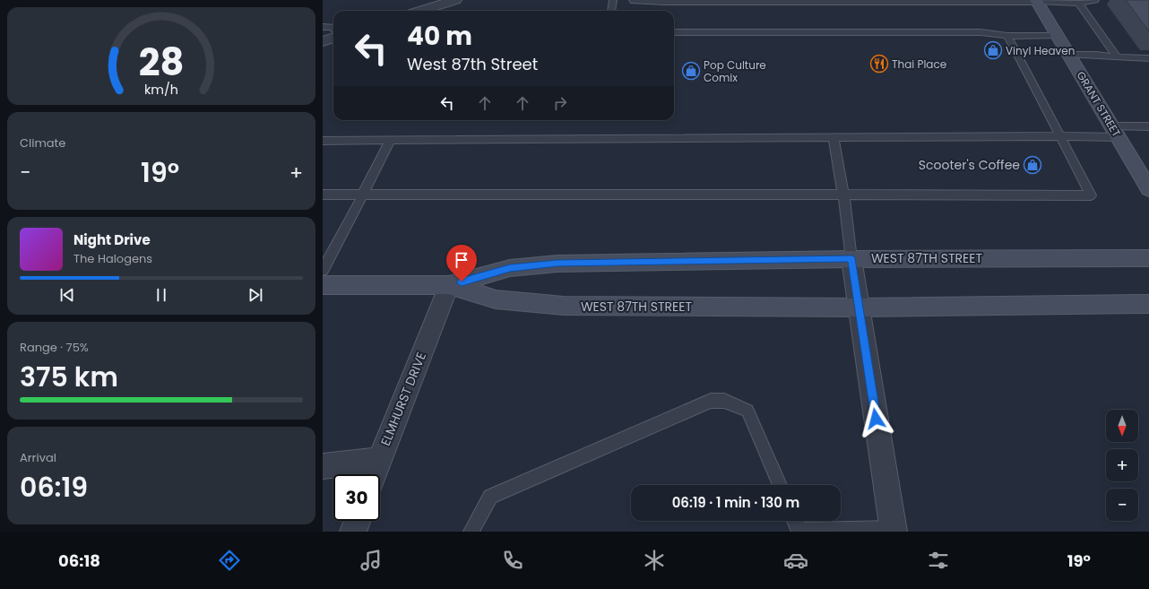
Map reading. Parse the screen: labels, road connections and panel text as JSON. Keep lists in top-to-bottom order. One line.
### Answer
{"streets":{"main road":["GRANT STREET","WEST 87TH STREET"],"street":["ELMHURST DRIVE"]},"crossings":[["WEST 87TH STREET","ELMHURST DRIVE"]],"places":{"shop":["Vinyl Heaven","Pop Culture Comix","Scooter's Coffee"],"restaurant":["Thai Place"]},"north":"bottom","page":{"turn":["40 m","West 87th Street"],"tile":["Climate",["Range · 75%","375 km"],["Arrival","06:19"]],"heat":["−","19°","+"],"song":["Night Drive","The Halogens"],"map_buttons":["+","−"],"limit":"30","trip":"06:19 · 1 min · 130 m","tabs":["06:18","19°"],"gauge":["28","km/h"]}}
